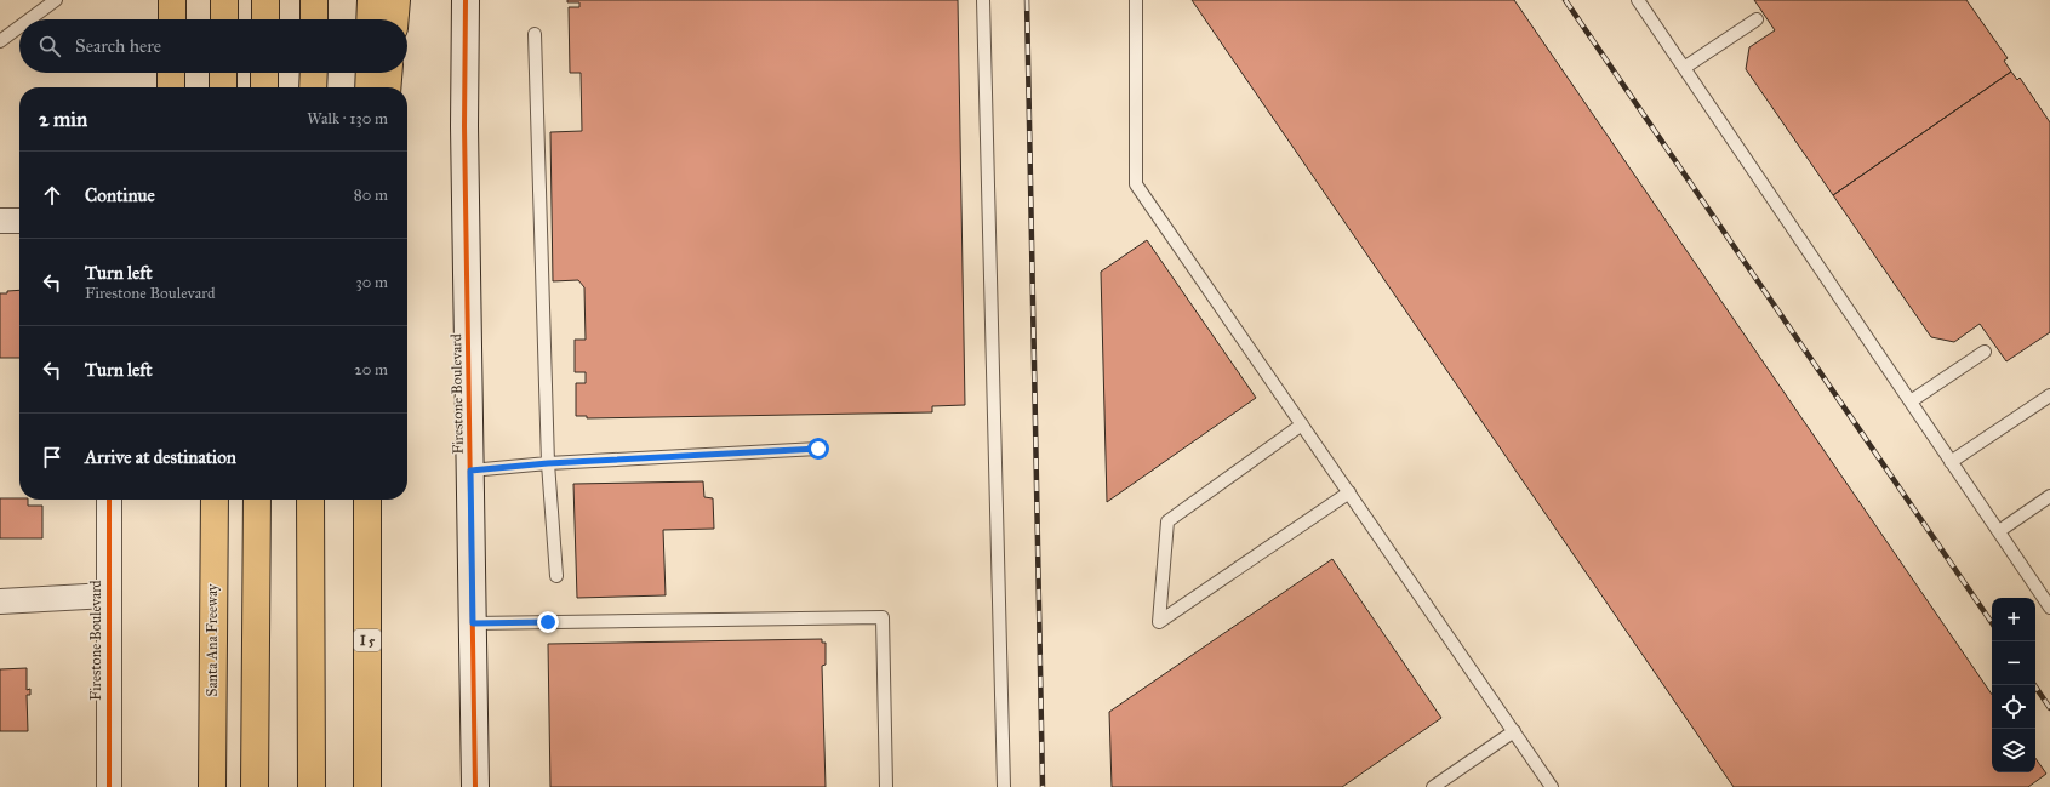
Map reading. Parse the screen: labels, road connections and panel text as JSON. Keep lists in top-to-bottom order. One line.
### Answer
{"streets":{"highway":["Santa Ana Freeway","I 5"],"street":["Firestone Boulevard"]},"page":{"search":"Search here","heading":["2 min","Walk · 130 m"],"list":[["Continue","80 m"],["Turn left","Firestone Boulevard","30 m"],["Turn left","20 m"],"Arrive at destination"],"map_buttons":["+","−"]}}
